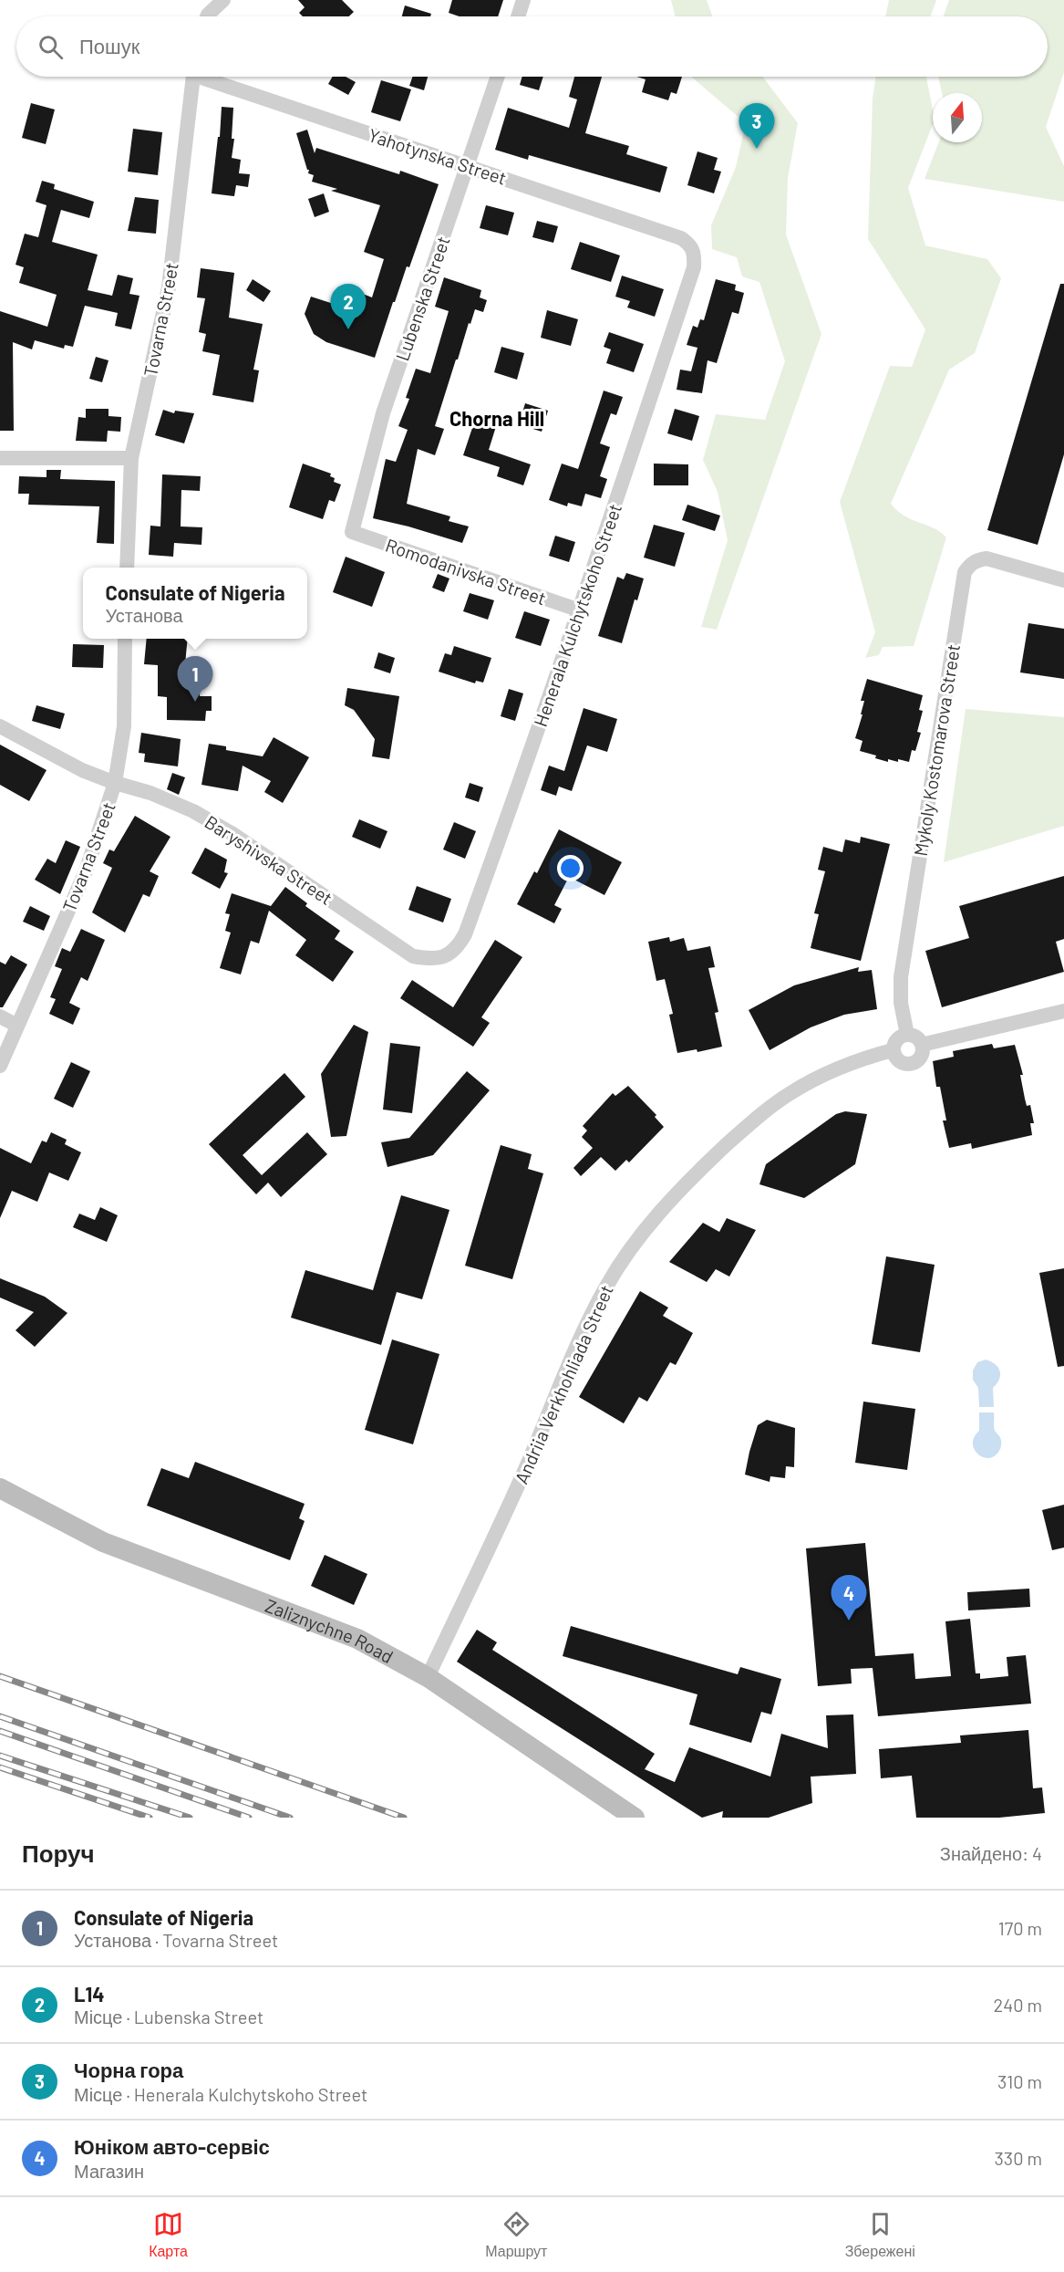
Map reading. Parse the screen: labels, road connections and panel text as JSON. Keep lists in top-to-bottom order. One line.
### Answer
{"streets":{"street":["Yahotynska Street","Lubenska Street","Tovarna Street","Romodanivska Street","Henerala Kulchytskoho Street","Mykoly Kostomarova Street","Baryshivska Street","Andriia Verkhohliada Street","Zaliznychne Road"]},"crossings":[["Yahotynska Street","Lubenska Street"],["Yahotynska Street","Henerala Kulchytskoho Street"],["Lubenska Street","Romodanivska Street"],["Tovarna Street","Baryshivska Street"],["Romodanivska Street","Henerala Kulchytskoho Street"],["Henerala Kulchytskoho Street","Baryshivska Street"],["Mykoly Kostomarova Street","Andriia Verkhohliada Street"],["Andriia Verkhohliada Street","Zaliznychne Road"]],"districts":["Chorna Hill"],"north":"top","page":{"search":"Пошук","pins":["3","2","1","4"],"popup":["Consulate of Nigeria","Установа"],"heading":["Поруч","Знайдено: 4"],"list":[{"mark":"1","name":"Consulate of Nigeria","note":"Установа · Tovarna Street","value":"170 m"},{"mark":"2","name":"L14","note":"Місце · Lubenska Street","value":"240 m"},{"mark":"3","name":"Чорна гора","note":"Місце · Henerala Kulchytskoho Street","value":"310 m"},{"mark":"4","name":"Юніком авто-сервіс","note":"Магазин","value":"330 m"}],"nav":["Карта","Маршрут","Збережені"]}}
